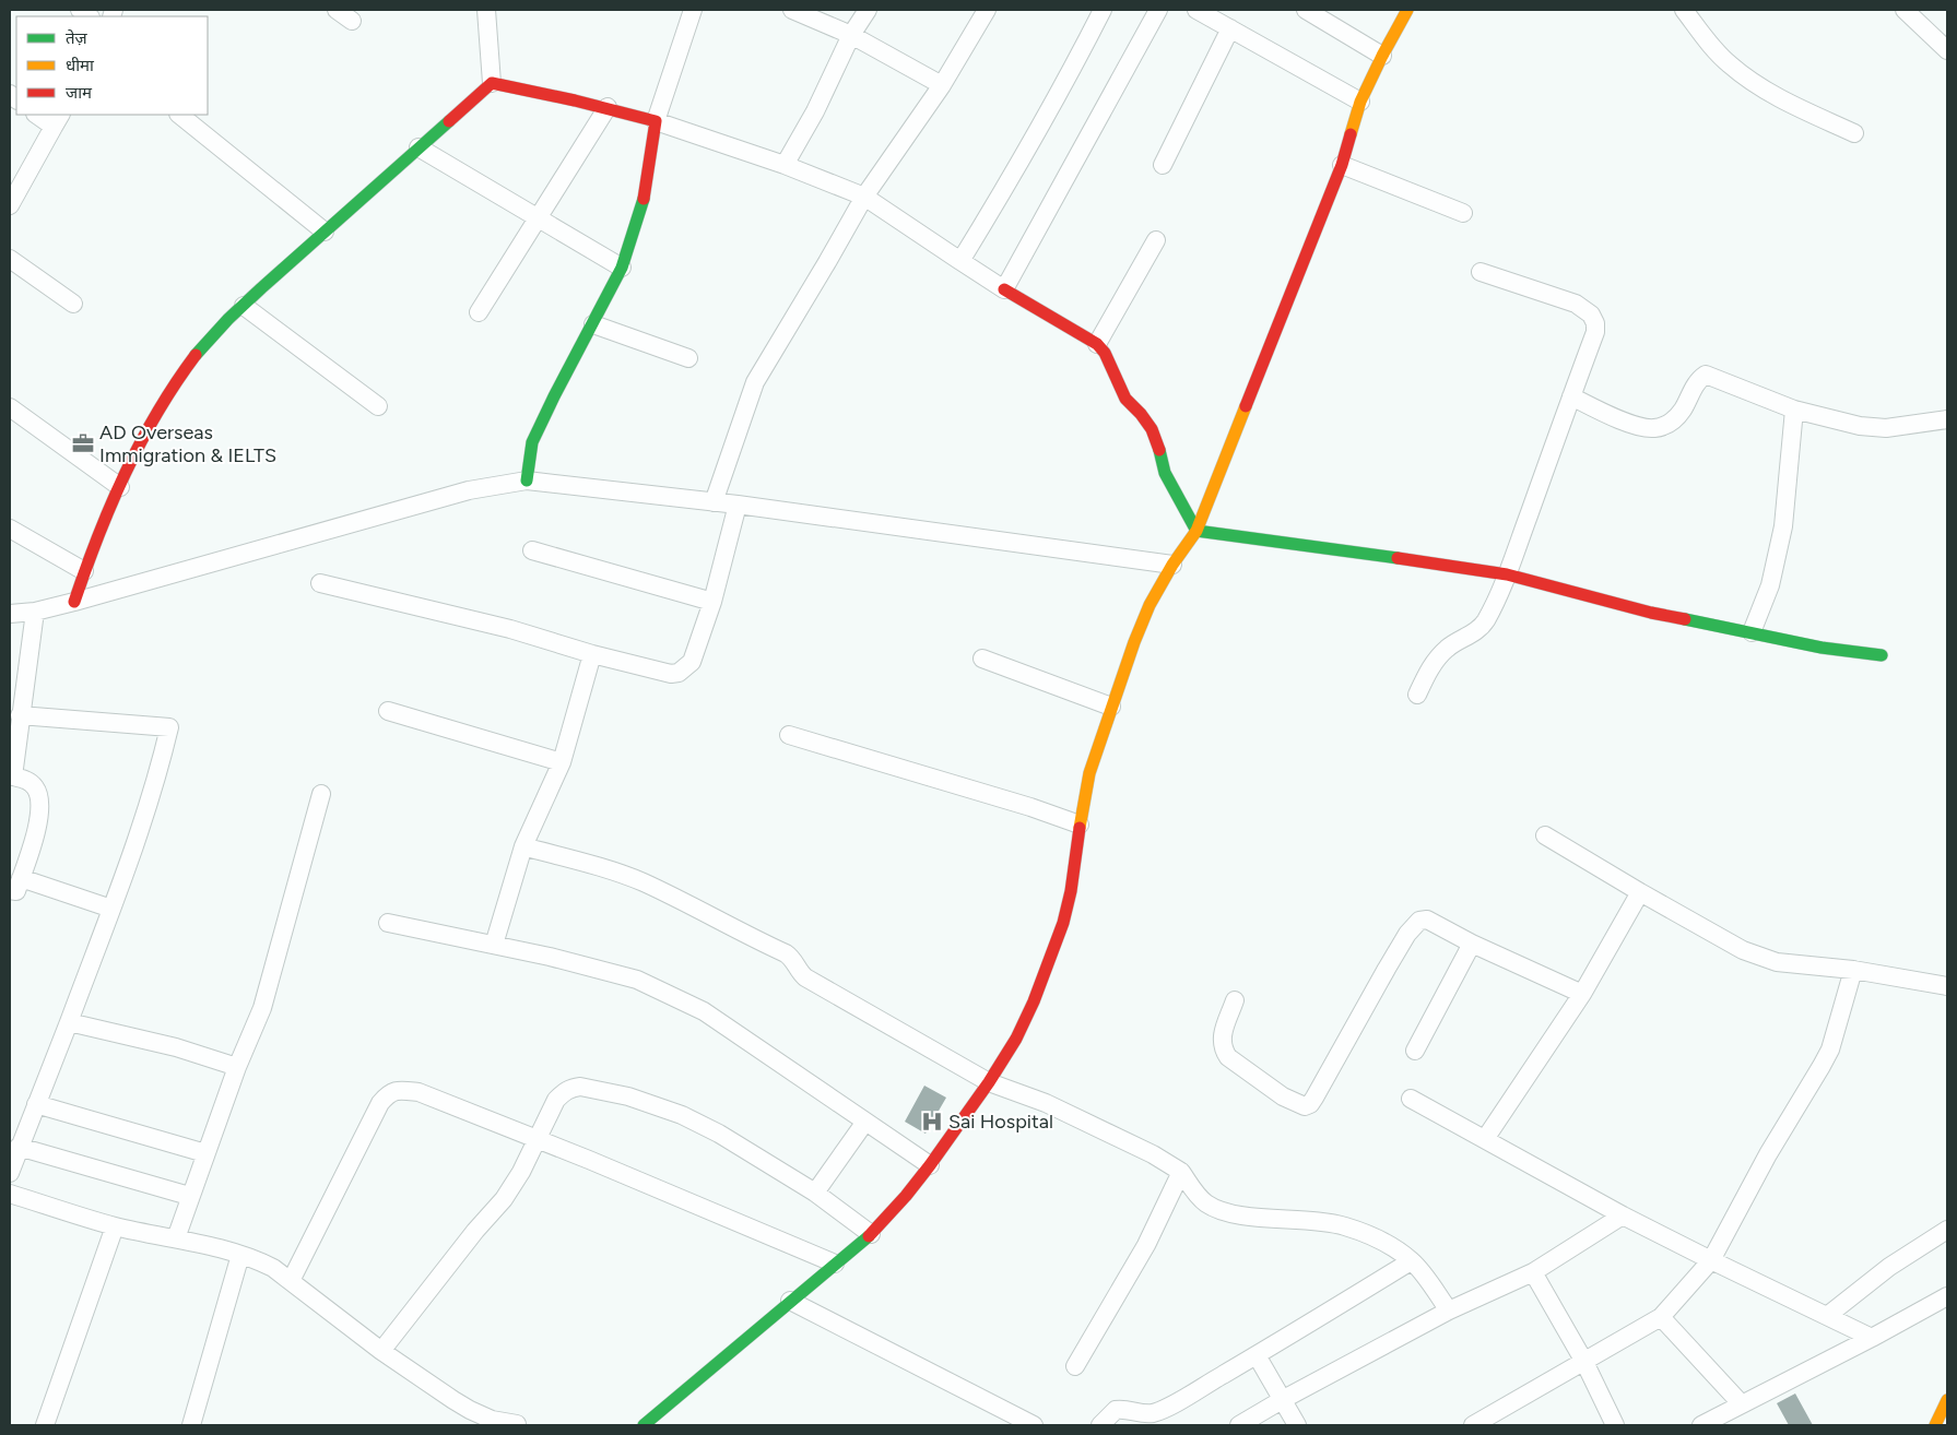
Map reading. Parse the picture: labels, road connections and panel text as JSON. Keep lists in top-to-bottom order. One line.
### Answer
{"places":{"office":["AD Overseas Immigration & IELTS"],"hospital":["Sai Hospital"]},"legend":["तेज़","धीमा","जाम"]}
